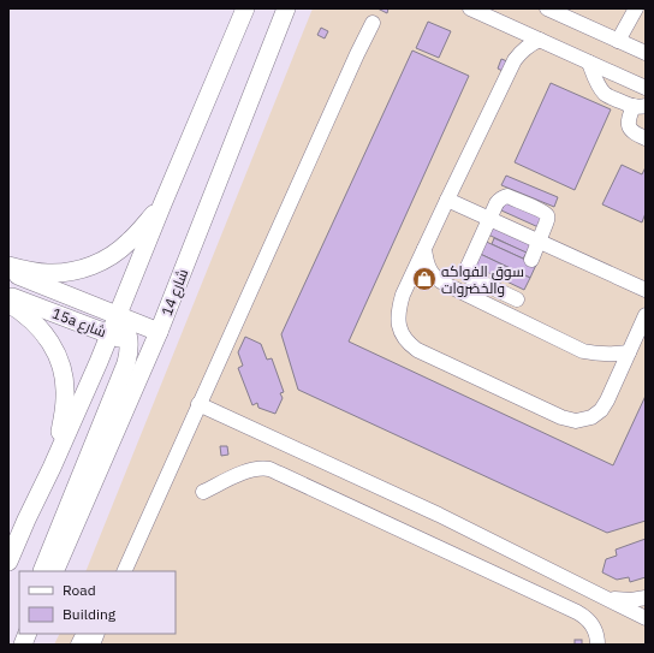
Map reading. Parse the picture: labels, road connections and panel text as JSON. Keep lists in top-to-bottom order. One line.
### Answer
{"streets":{"main road":["شارع 14","15a شارع"]},"crossings":[["شارع 14","15a شارع"]],"places":{"shop":["سوق الفواكه والخضروات"]},"legend":["Road","Building"]}
